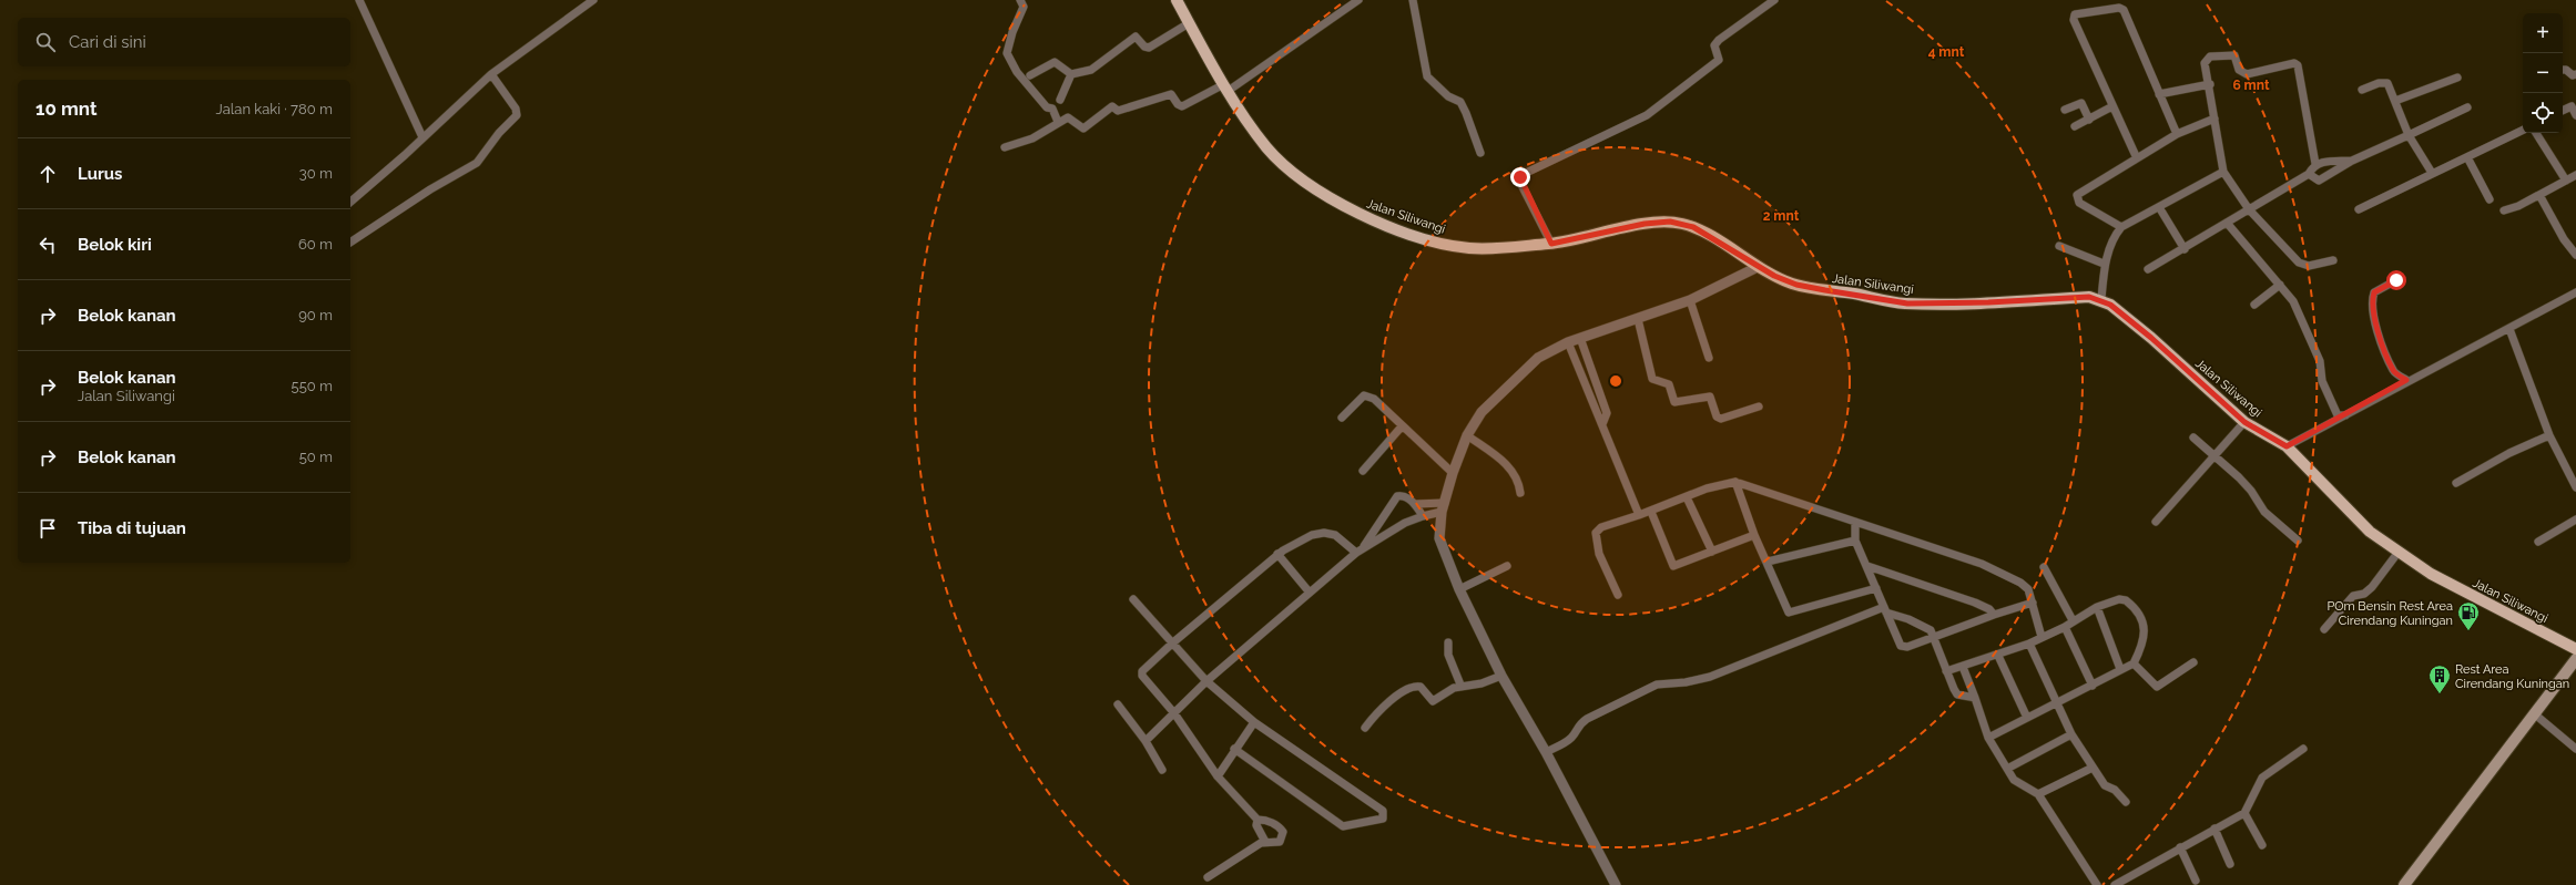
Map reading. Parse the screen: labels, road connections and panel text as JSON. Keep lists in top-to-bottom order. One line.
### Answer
{"streets":{"main road":["Jalan Siliwangi"]},"places":{"fuel station":["POm Bensin Rest Area Cirendang Kuningan"],"building":["Rest Area Cirendang Kuningan"]},"page":{"map_buttons":["+","−"],"search":"Cari di sini","heading":["10 mnt","Jalan kaki · 780 m"],"list":[["Lurus","30 m"],["Belok kiri","60 m"],["Belok kanan","90 m"],["Belok kanan","Jalan Siliwangi","550 m"],["Belok kanan","50 m"],"Tiba di tujuan"]},"rings":["4 mnt","6 mnt","2 mnt"]}
